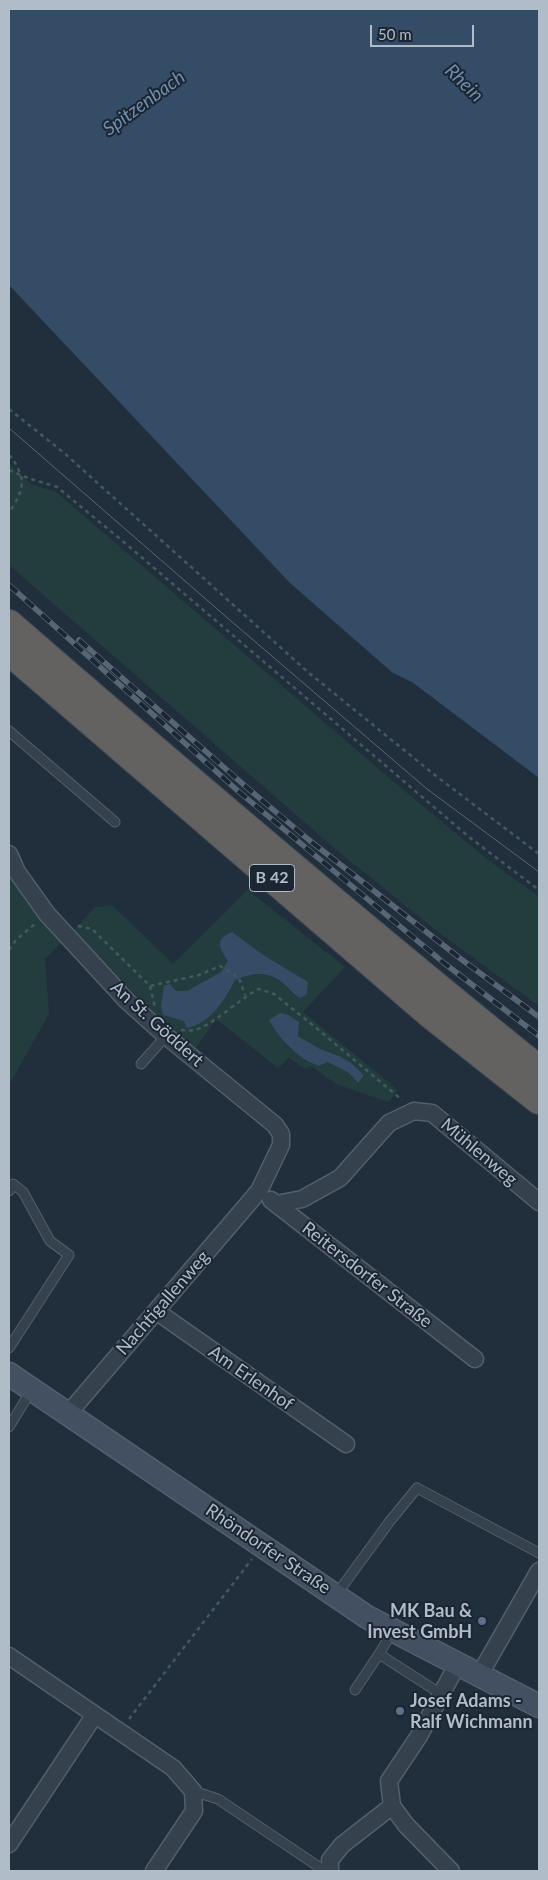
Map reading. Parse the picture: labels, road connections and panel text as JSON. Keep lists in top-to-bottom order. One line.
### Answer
{"streets":{"highway":["B 42"],"main road":["Rhöndorfer Straße"],"street":["An St. Göddert","Mühlenweg","Reitersdorfer Straße","Nachtigallenweg","Am Erlenhof"]},"crossings":[["An St. Göddert","Reitersdorfer Straße"],["An St. Göddert","Nachtigallenweg"],["Reitersdorfer Straße","Nachtigallenweg"],["Nachtigallenweg","Am Erlenhof"],["Nachtigallenweg","Rhöndorfer Straße"]],"water":["Rhein","Spitzenbach"],"places":["MK Bau & Invest GmbH","Josef Adams - Ralf Wichmann"],"scale_bar":"50 m"}
